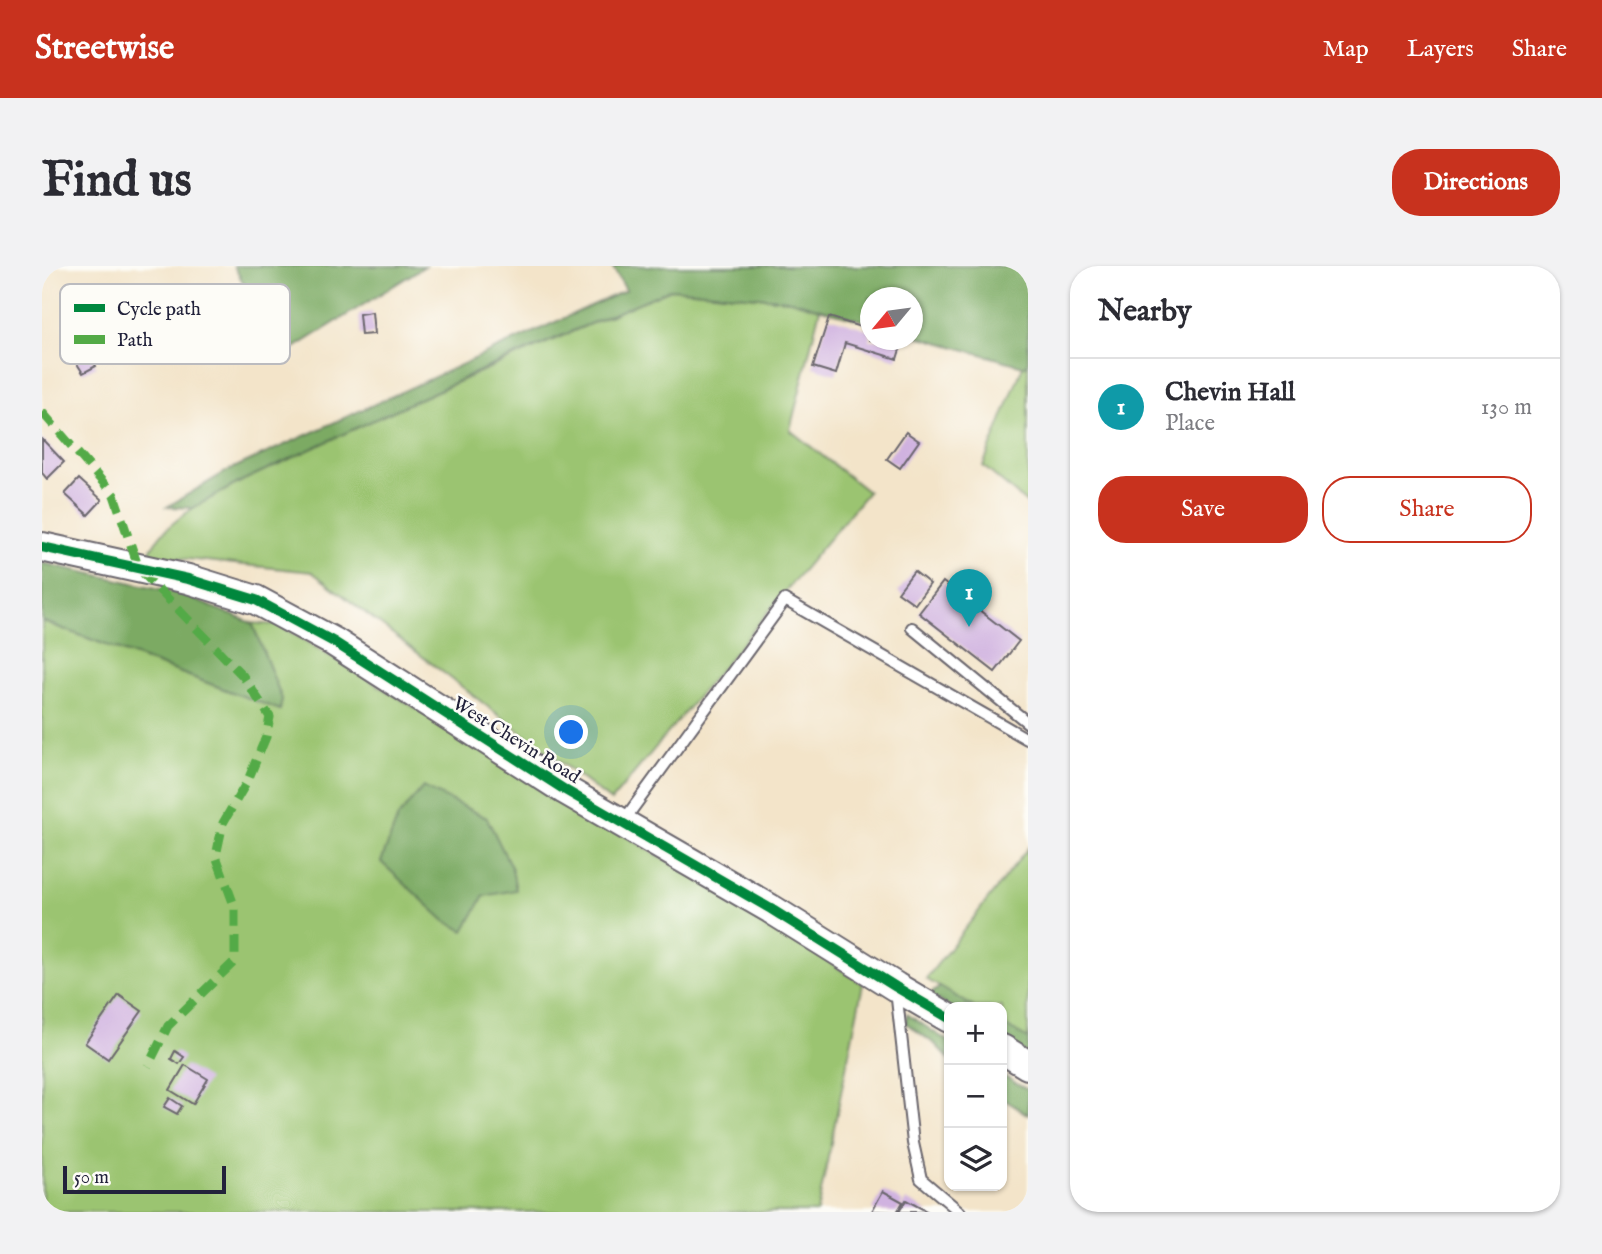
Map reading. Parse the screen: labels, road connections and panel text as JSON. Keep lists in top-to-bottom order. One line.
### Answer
{"streets":{"street":["West Chevin Road"]},"legend":["Cycle path","Path"],"scale_bar":"50 m","north":"bottom left","page":{"header":"Streetwise","nav":["Map","Layers","Share"],"buttons":["Directions",["Save","Share"]],"title":"Find us","heading":"Nearby","list":[{"mark":"1","name":"Chevin Hall","note":"Place","value":"130 m"}],"pins":"1","map_buttons":["+","−"],"scale":"50 m"}}
